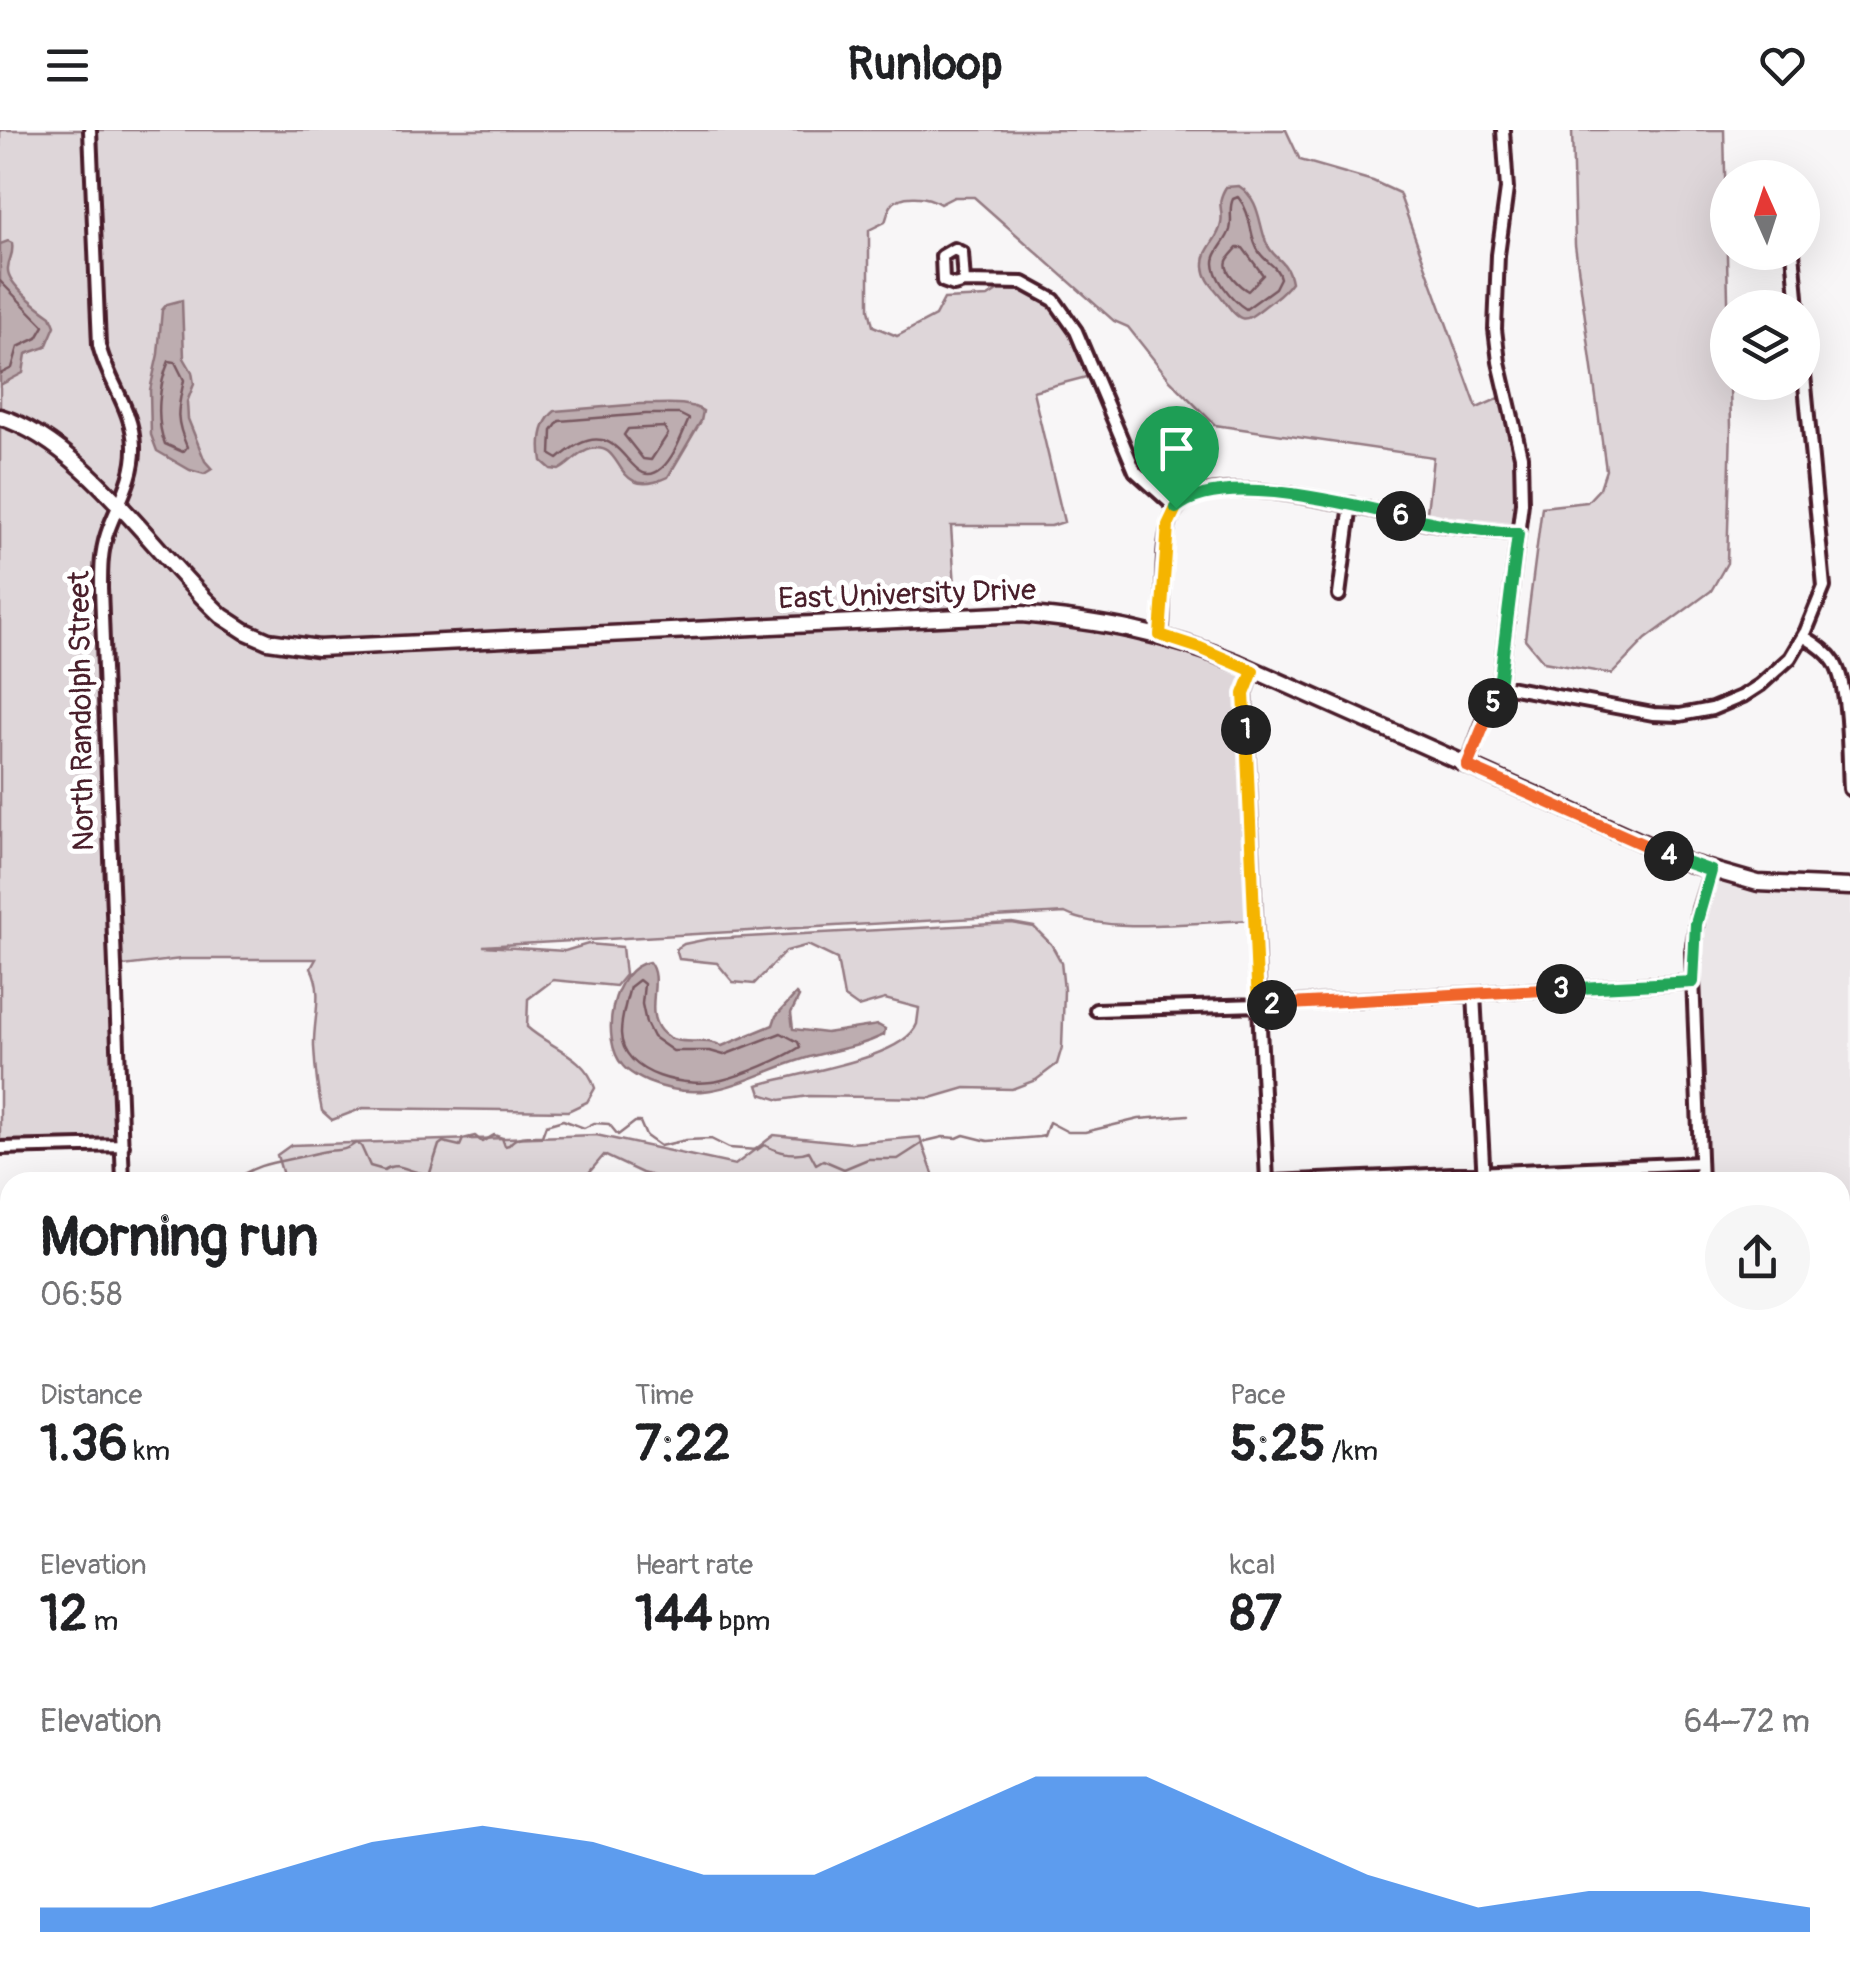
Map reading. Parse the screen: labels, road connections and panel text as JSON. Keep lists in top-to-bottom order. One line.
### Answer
{"streets":{"main road":["East University Drive"],"street":["North Randolph Street"]},"crossings":[["East University Drive","North Randolph Street"]],"north":"top","page":{"header":"Runloop","pins":["6","5","1","4","3","2"],"heading":["Morning run","06:58"],"stats":[["Distance","1.36 km"],["Time","7:22"],["Pace","5:25 /km"],["Elevation","12 m"],["Heart rate","144 bpm"],["kcal","87"]],"chart":["Elevation","64–72 m"]}}
